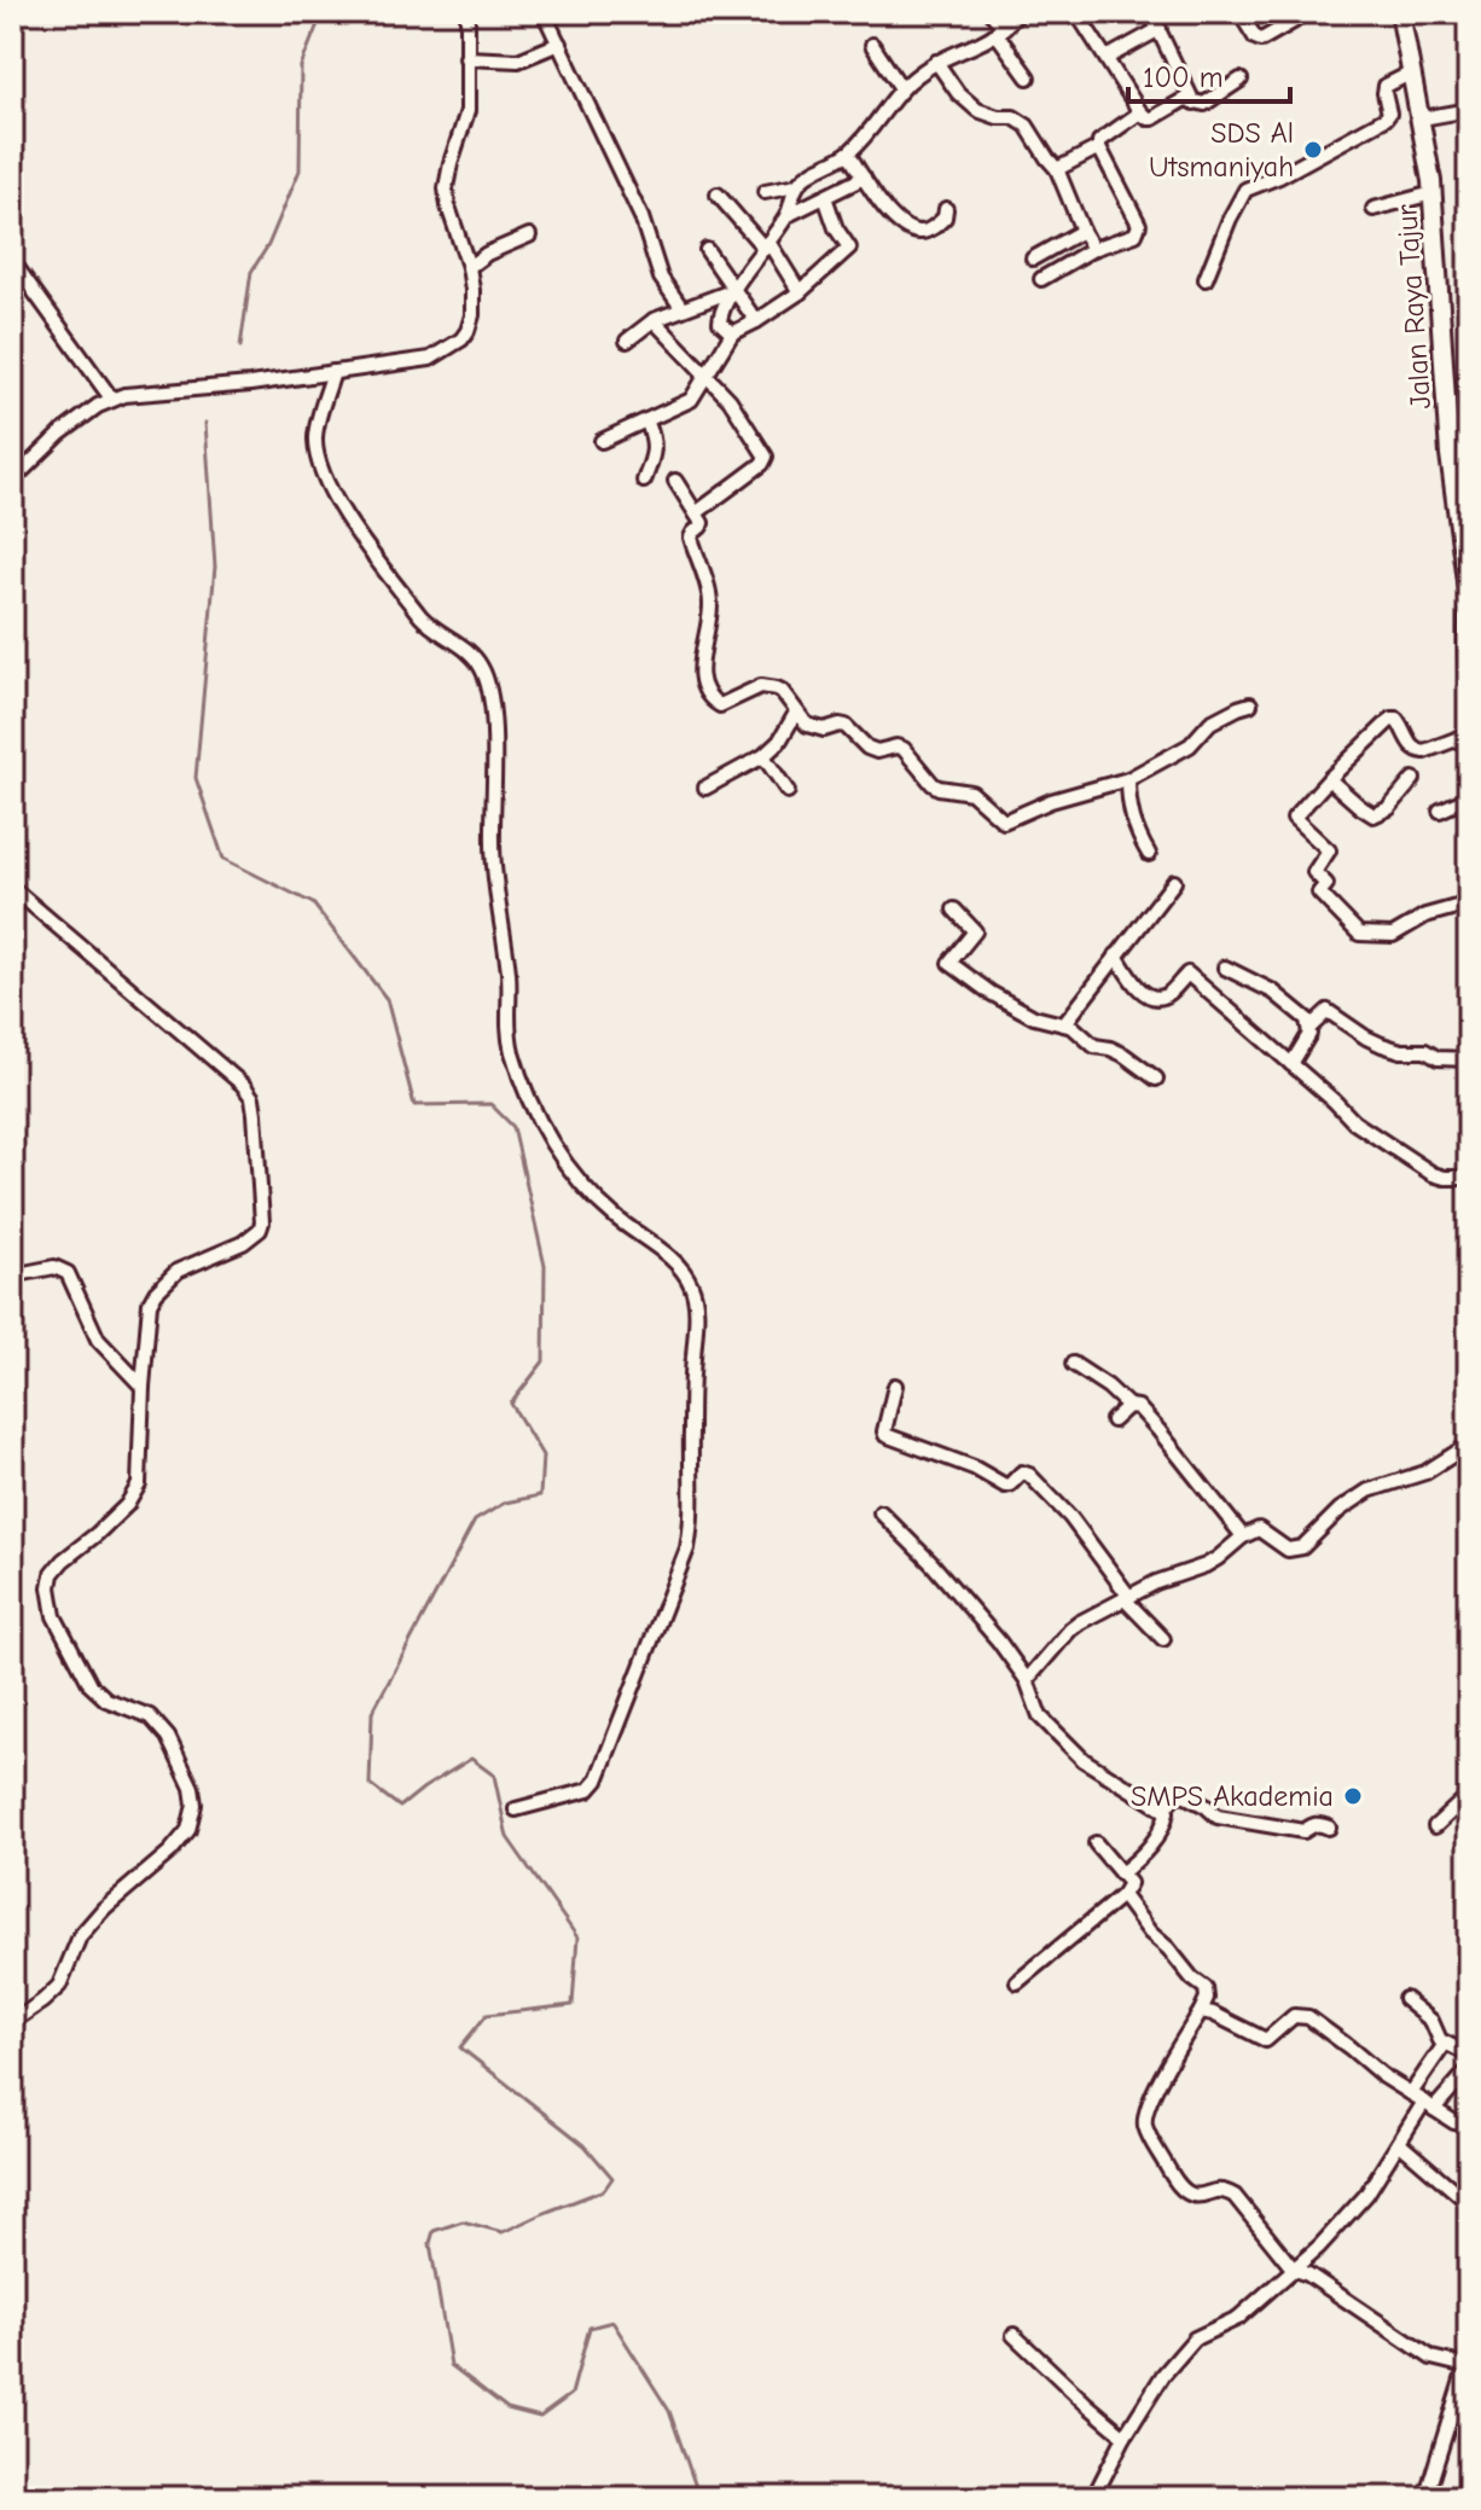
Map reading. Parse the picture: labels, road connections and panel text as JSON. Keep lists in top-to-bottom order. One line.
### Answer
{"streets":{"main road":["Jalan Raya Tajur"]},"places":["SDS Al Utsmaniyah","SMPS Akademia"],"scale_bar":"100 m"}
